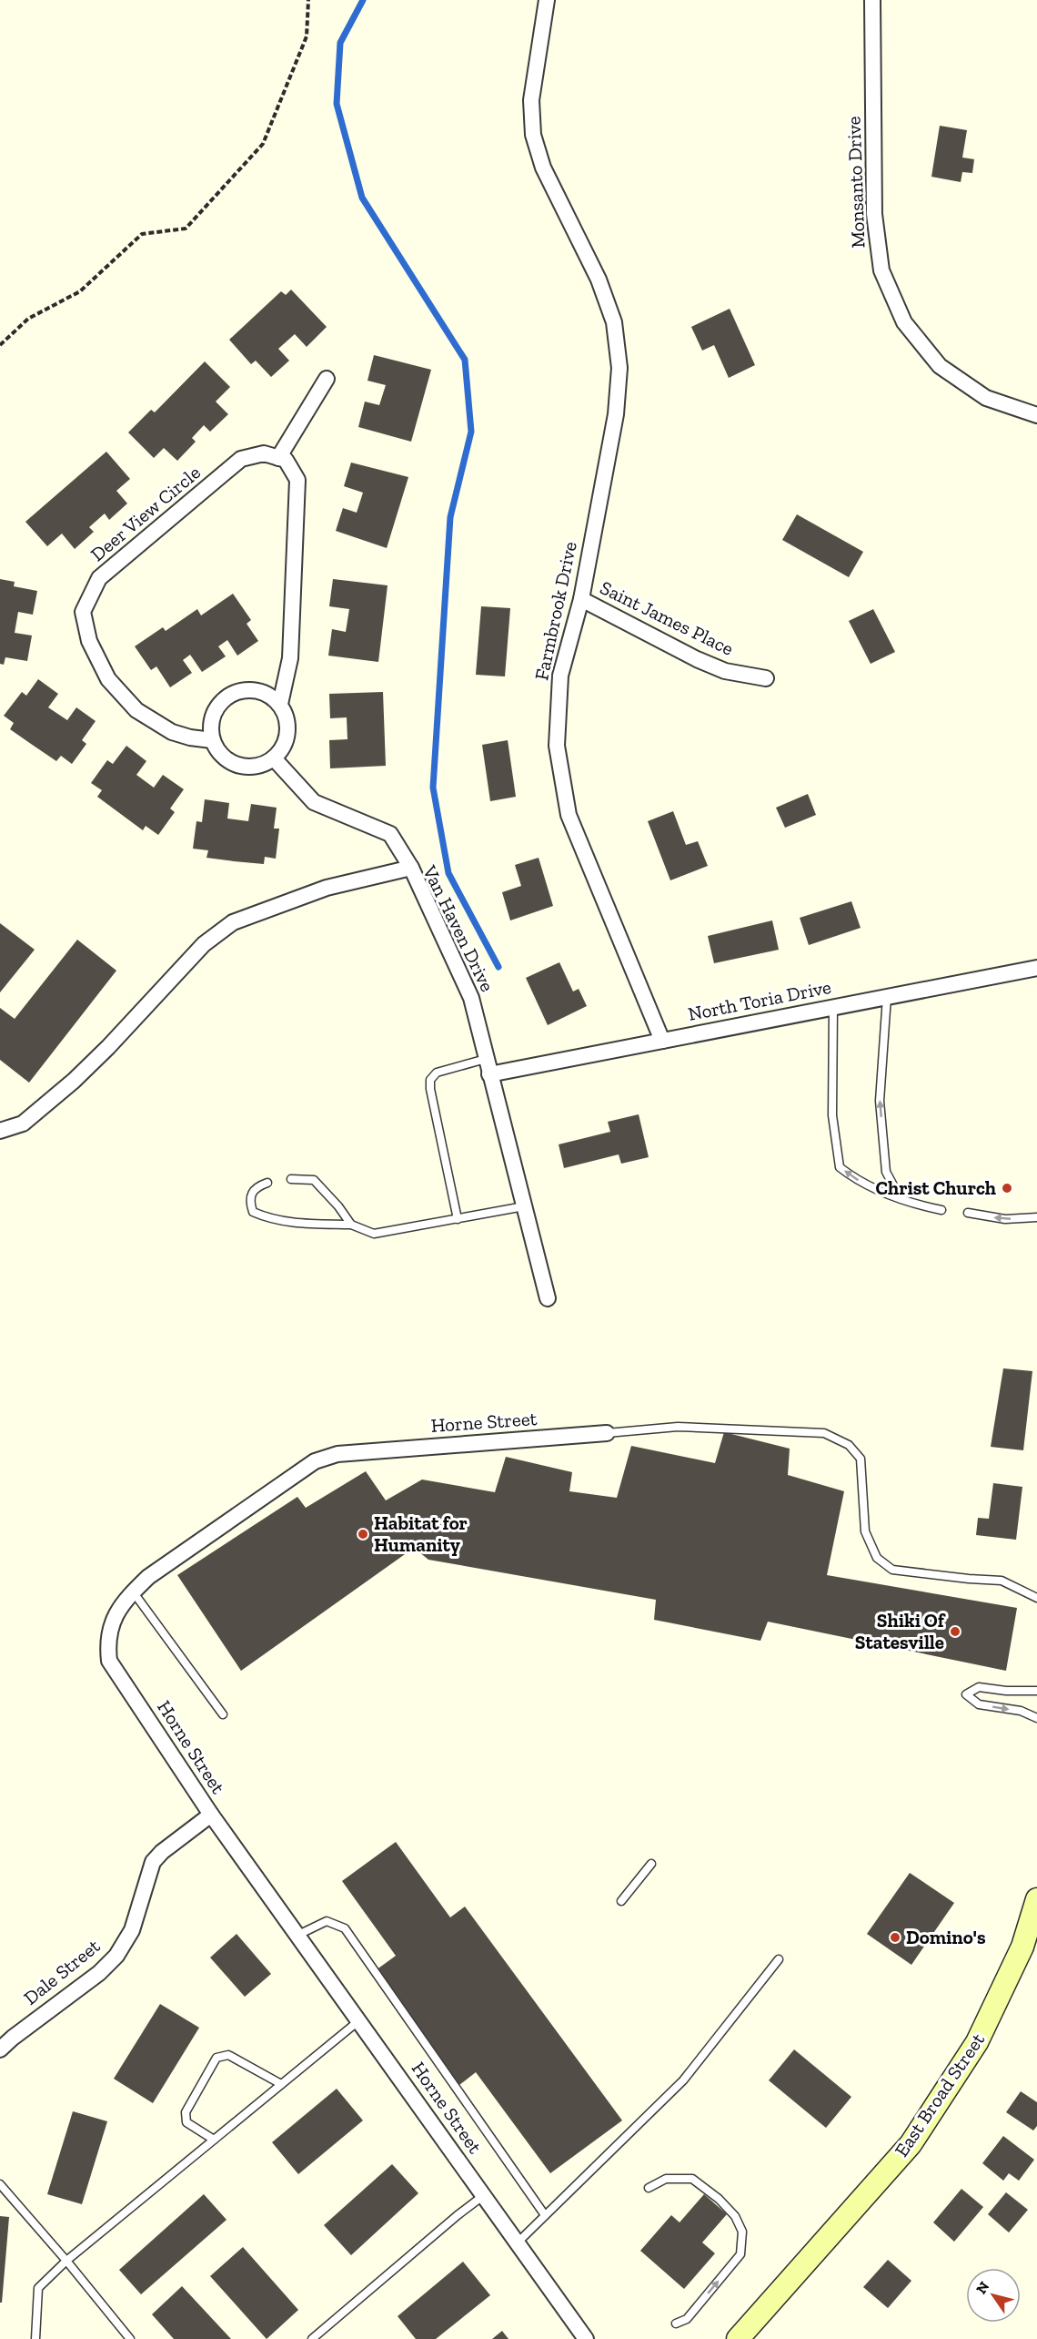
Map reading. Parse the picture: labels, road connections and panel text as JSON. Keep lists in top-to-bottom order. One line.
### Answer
{"streets":{"main road":["East Broad Street"],"street":["Monsanto Drive","Deer View Circle","Farmbrook Drive","Saint James Place","Van Haven Drive","North Toria Drive","Horne Street","Dale Street"]},"crossings":[["Farmbrook Drive","Saint James Place"],["Farmbrook Drive","North Toria Drive"],["Van Haven Drive","North Toria Drive"],["Horne Street","Dale Street"]],"places":["Christ Church","Habitat for Humanity","Shiki Of Statesville","Domino's"],"north":"top left"}
